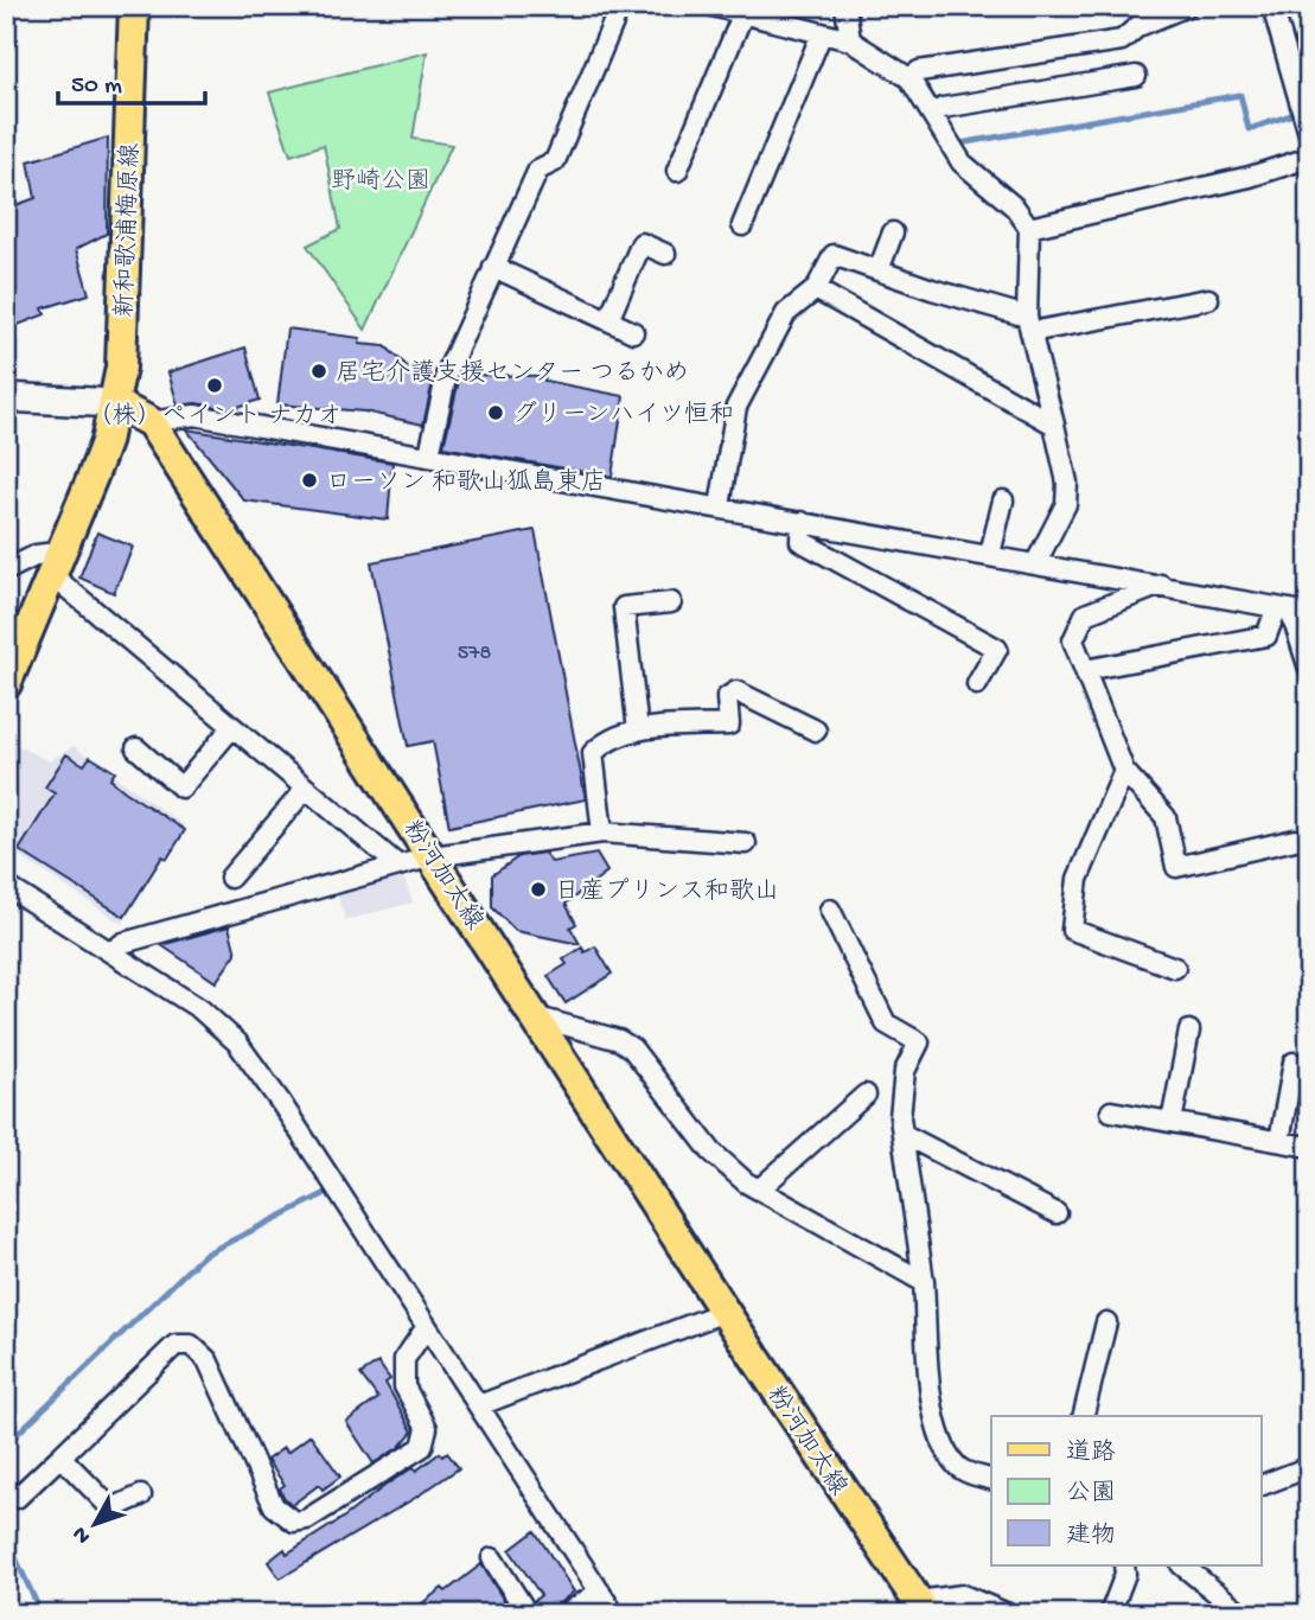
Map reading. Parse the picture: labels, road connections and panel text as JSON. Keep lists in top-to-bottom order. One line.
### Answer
{"streets":{"main road":["新和歌浦梅原線","粉河加太線"]},"crossings":[["新和歌浦梅原線","粉河加太線"]],"parks":["野崎公園"],"places":["居宅介護支援センター つるかめ","（株）ペイント ナカオ","グリーンハイツ恒和","ローソン 和歌山狐島東店","日産プリンス和歌山"],"house_numbers":["578"],"legend":["道路","公園","建物"],"scale_bar":"50 m","north":"bottom left"}
